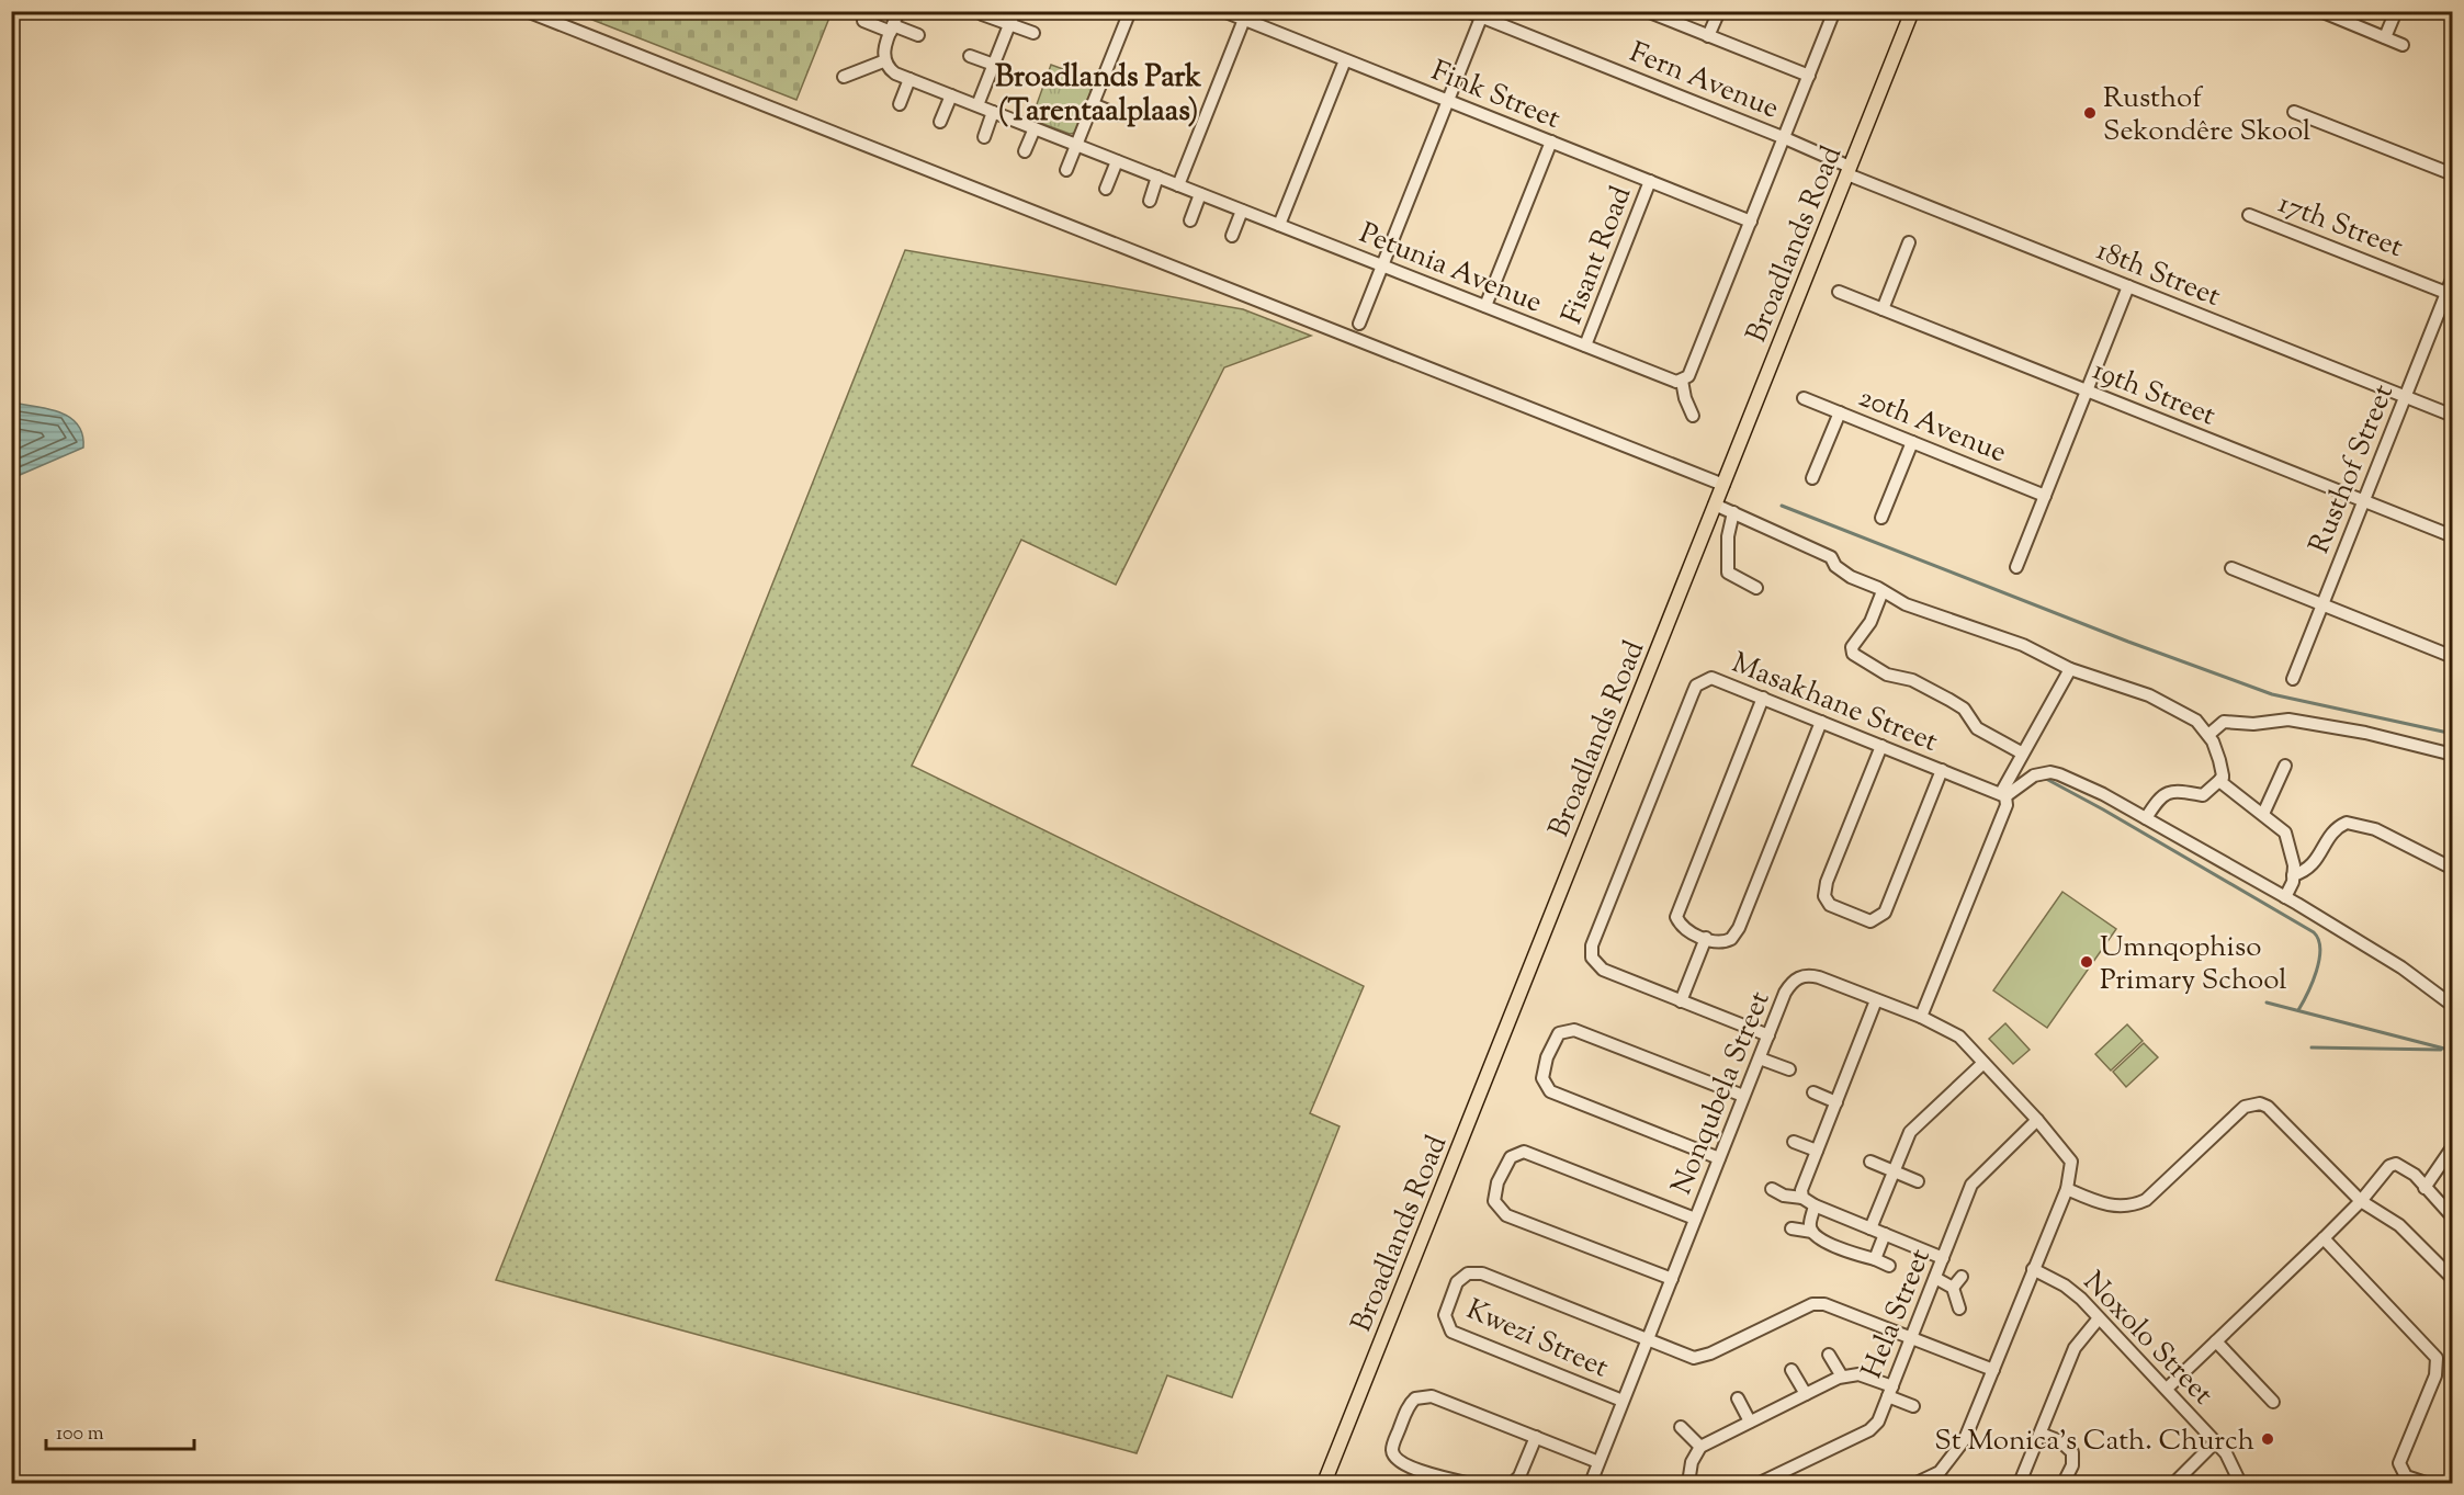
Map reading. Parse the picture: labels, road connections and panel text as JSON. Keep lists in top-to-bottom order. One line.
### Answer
{"streets":{"main road":["Broadlands Road"],"street":["Fern Avenue","Fink Street","17th Street","Fisant Road","Petunia Avenue","18th Street","19th Street","20th Avenue","Rusthof Street","Masakhane Street","Nonqubela Street","Hela Street","Kwezi Street","Noxolo Street"]},"crossings":[["Fern Avenue","Broadlands Road"],["Fern Avenue","18th Street"],["Fink Street","Fisant Road"],["17th Street","Rusthof Street"],["Broadlands Road","18th Street"],["Fisant Road","Petunia Avenue"],["18th Street","Rusthof Street"],["19th Street","Rusthof Street"],["Masakhane Street","Nonqubela Street"],["Nonqubela Street","Hela Street"],["Nonqubela Street","Kwezi Street"],["Nonqubela Street","Noxolo Street"]],"districts":["Broadlands Park (Tarentaalplaas)"],"places":["Rusthof Sekondêre Skool","Umnqophiso Primary School","St Monica's Cath. Church"],"scale_bar":"100 m"}
